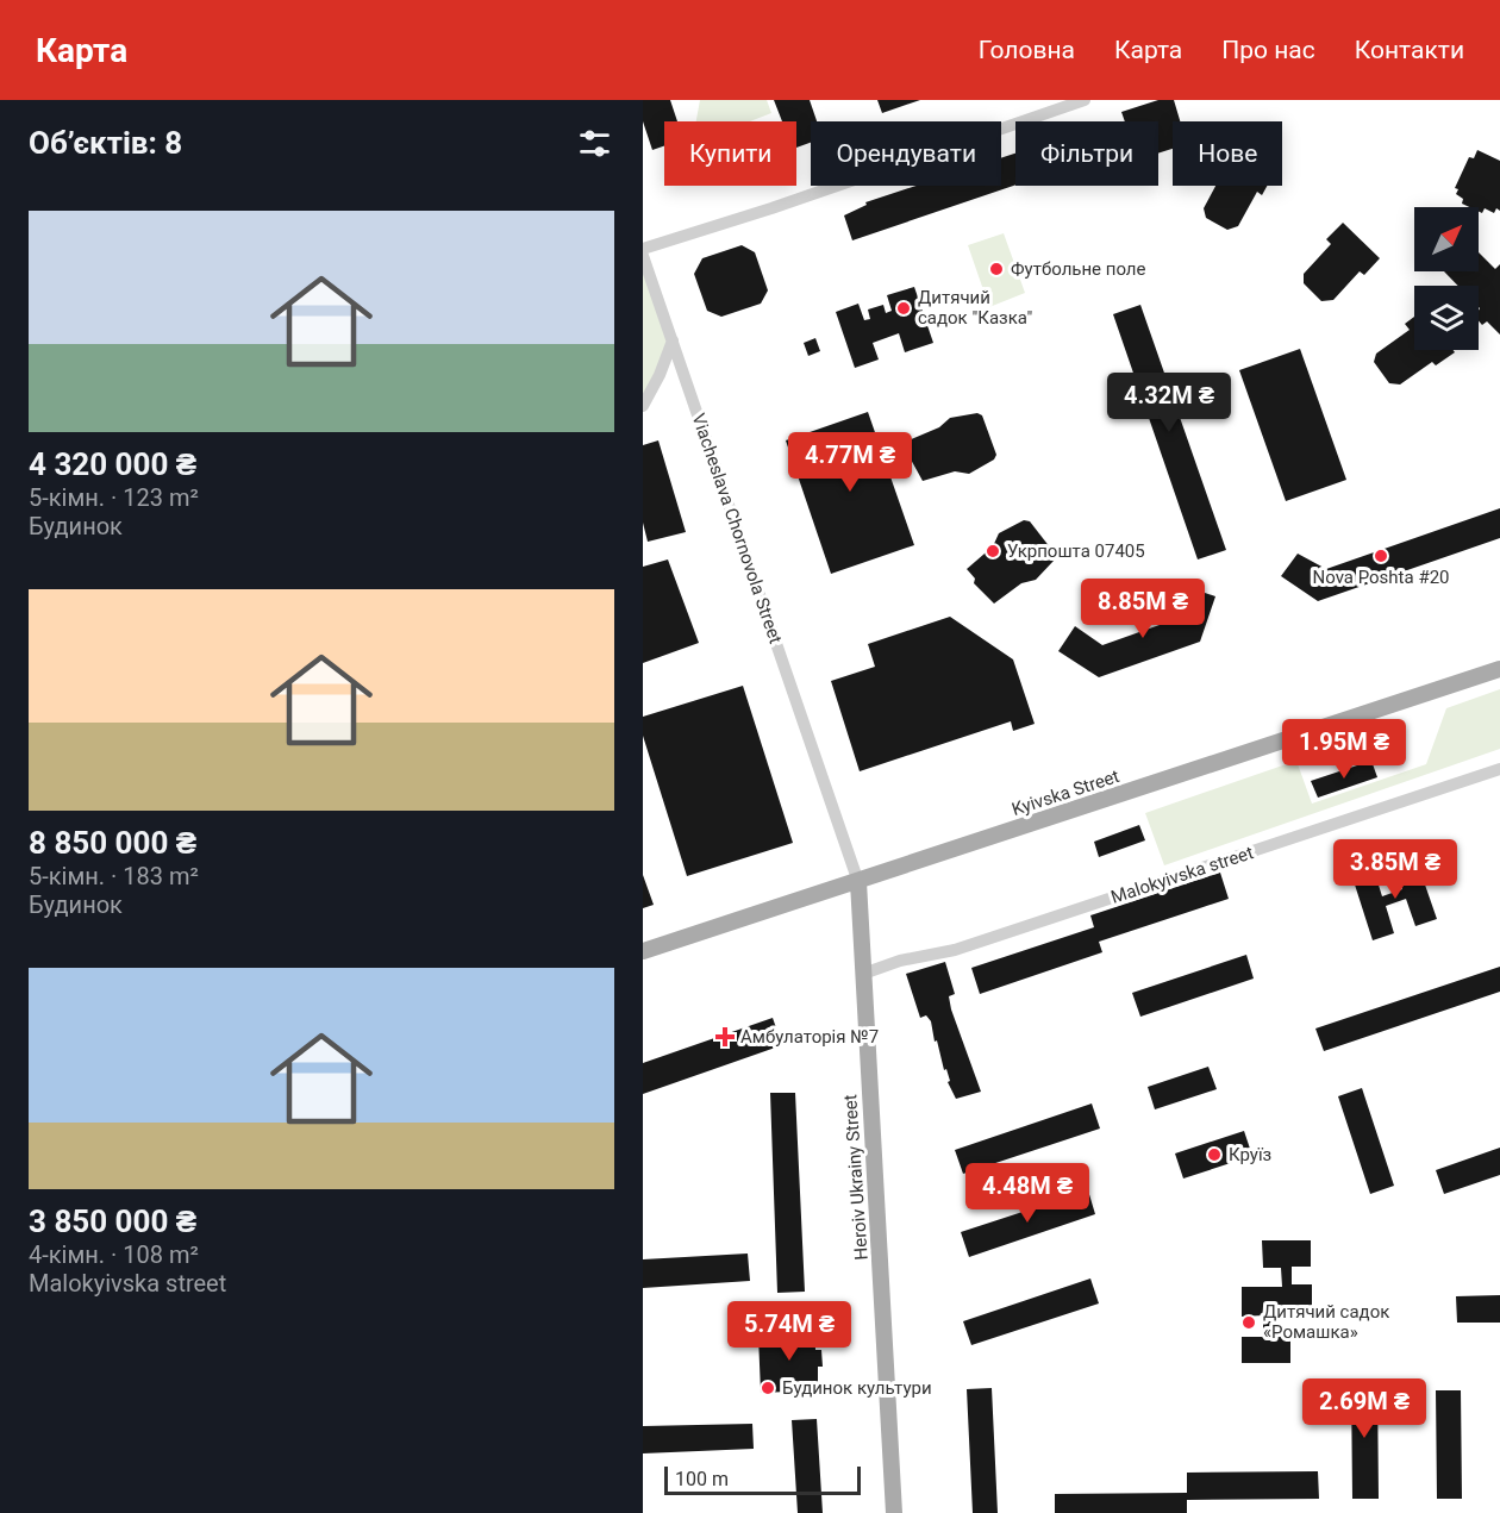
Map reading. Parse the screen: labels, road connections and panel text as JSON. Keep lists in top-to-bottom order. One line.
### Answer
{"streets":{"main road":["Kyivska Street","Heroiv Ukrainy Street"],"street":["Malokyivska street"]},"crossings":[["Kyivska Street","Heroiv Ukrainy Street"],["Malokyivska street","Heroiv Ukrainy Street"]],"places":{"other":["Футбольне поле","Дитячий садок \"Казка\"","Укрпошта 07405","Nova Poshta #20","Круїз","Дитячий садок «Ромашка»","Будинок культури"],"health":["Амбулаторія №7"]},"scale_bar":"100 m","north":"top right","page":{"header":"Карта","nav":["Головна","Карта","Про нас","Контакти"],"heading":"Об’єктів: 8","chip":["Купити","Орендувати","Фільтри","Нове"],"list":[{"name":"4 320 000 ₴","note":"5-кімн. · 123 m² · Будинок"},{"name":"8 850 000 ₴","note":"5-кімн. · 183 m² · Будинок"},{"name":"3 850 000 ₴","note":"4-кімн. · 108 m² · Malokyivska street"}],"price":["4.32M ₴","4.77M ₴","8.85M ₴","1.95M ₴","3.85M ₴","4.48M ₴","5.74M ₴","2.69M ₴"],"scale":"100 m"}}
